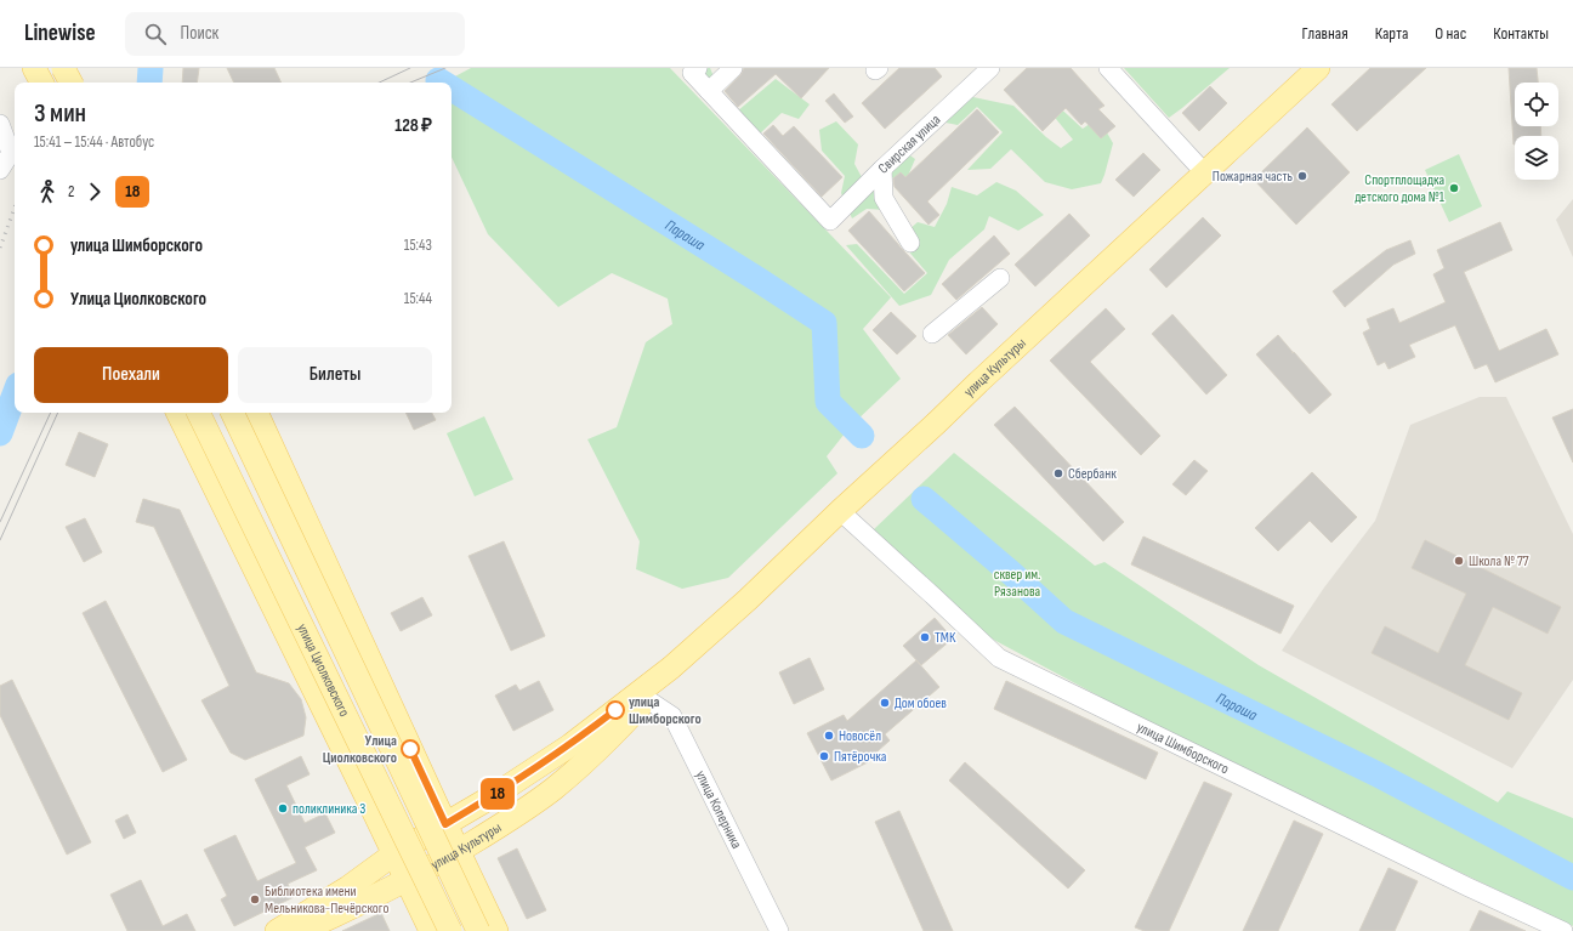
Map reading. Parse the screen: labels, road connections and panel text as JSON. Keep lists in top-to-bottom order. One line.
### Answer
{"streets":{"main road":["улица Культуры","улица Циолковского"],"street":["Свирская улица","улица Шимборского","улица Коперника"]},"crossings":[["улица Культуры","улица Шимборского"],["улица Культуры","улица Коперника"]],"water":["Параша"],"parks":["сквер им. Рязанова"],"places":["Пожарная часть","Спортплощадка детского дома №1","Сбербанк","Школа № 77","ТМК","Дом обоев","улица Шимборского","Новосёл","Улица Циолковского","Пятёрочка","поликлиника 3","Библиотека имени Мельникова-Печёрского"],"lines":["bus line 18"],"page":{"header":"Linewise","search":"Поиск","nav":["Главная","Карта","О нас","Контакты"],"on_map":"18","heading":["3 мин","15:41 – 15:44 · Автобус","128 ₽"],"legs":["2","18"],"list":[{"name":"улица Шимборского","value":"15:43"},{"name":"Улица Циолковского","value":"15:44"}],"buttons":["Поехали","Билеты"]}}
